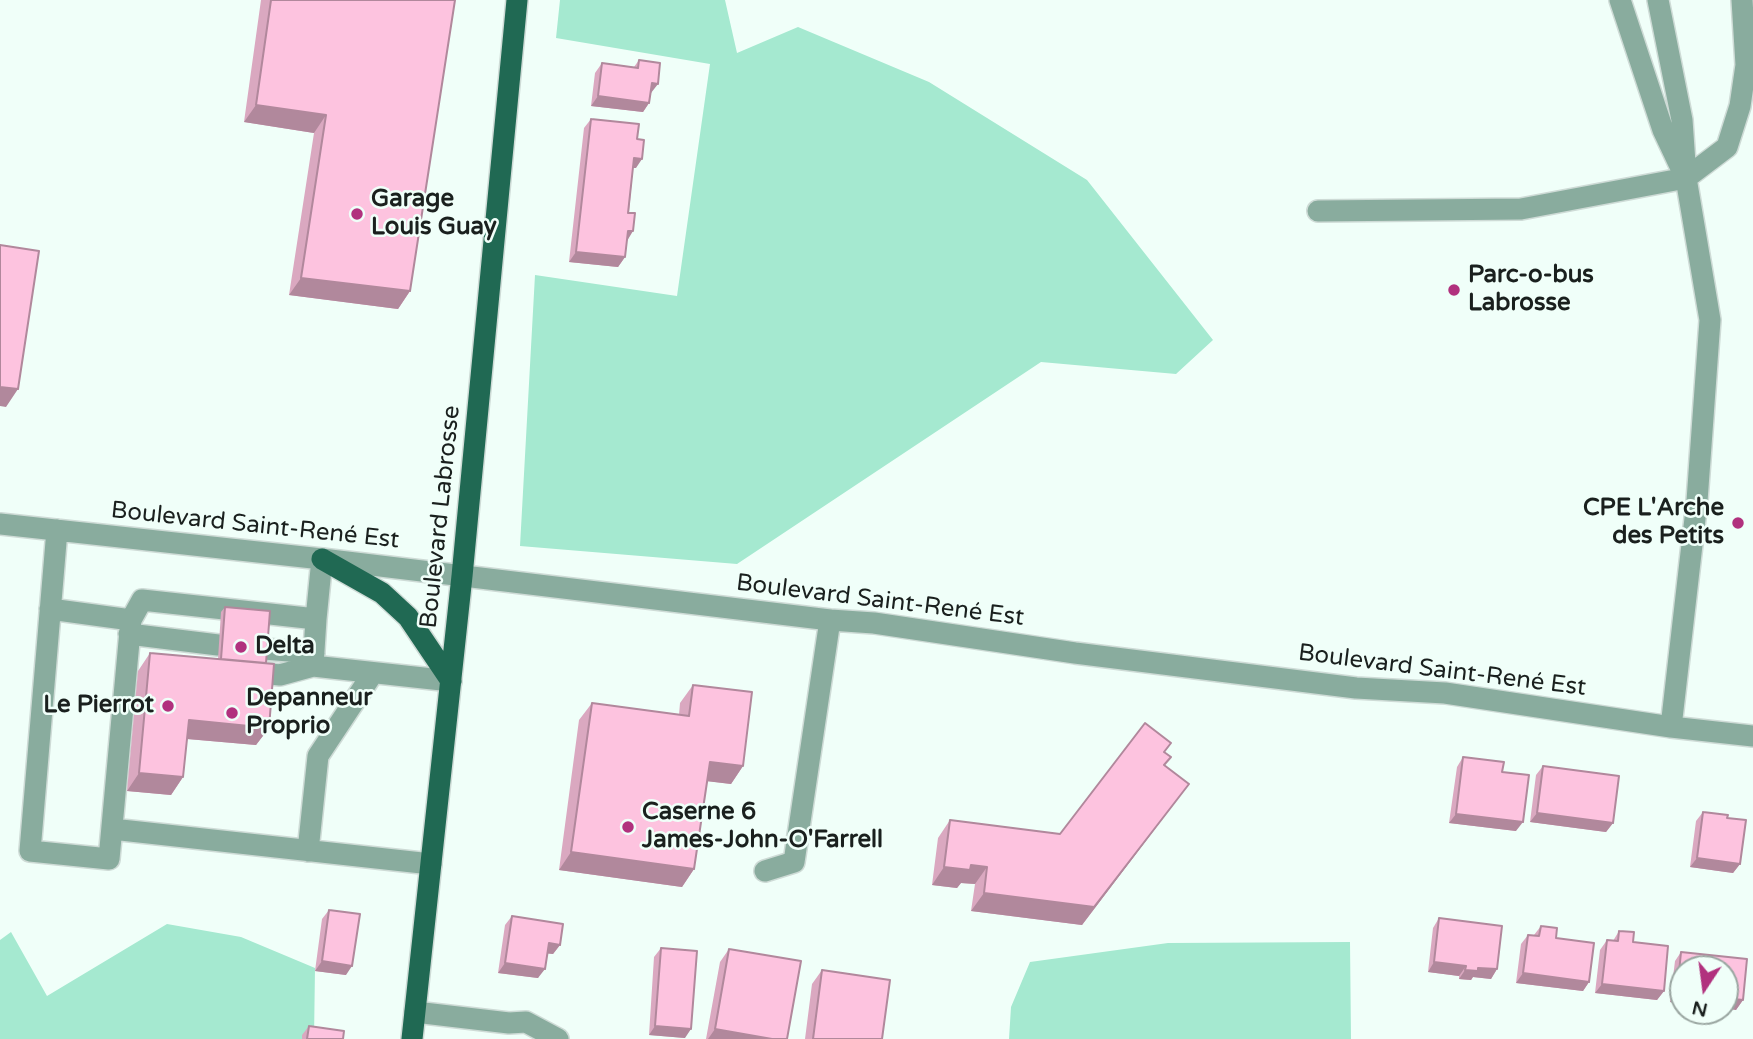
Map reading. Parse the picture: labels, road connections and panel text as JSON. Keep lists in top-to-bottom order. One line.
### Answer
{"streets":{"main road":["Boulevard Labrosse"],"street":["Boulevard Saint-René Est"]},"crossings":[["Boulevard Labrosse","Boulevard Saint-René Est"]],"places":["Garage Louis Guay","Parc-o-bus Labrosse","CPE L'Arche des Petits","Delta","Le Pierrot","Depanneur Proprio","Caserne 6 James-John-O'Farrell"],"north":"bottom"}
